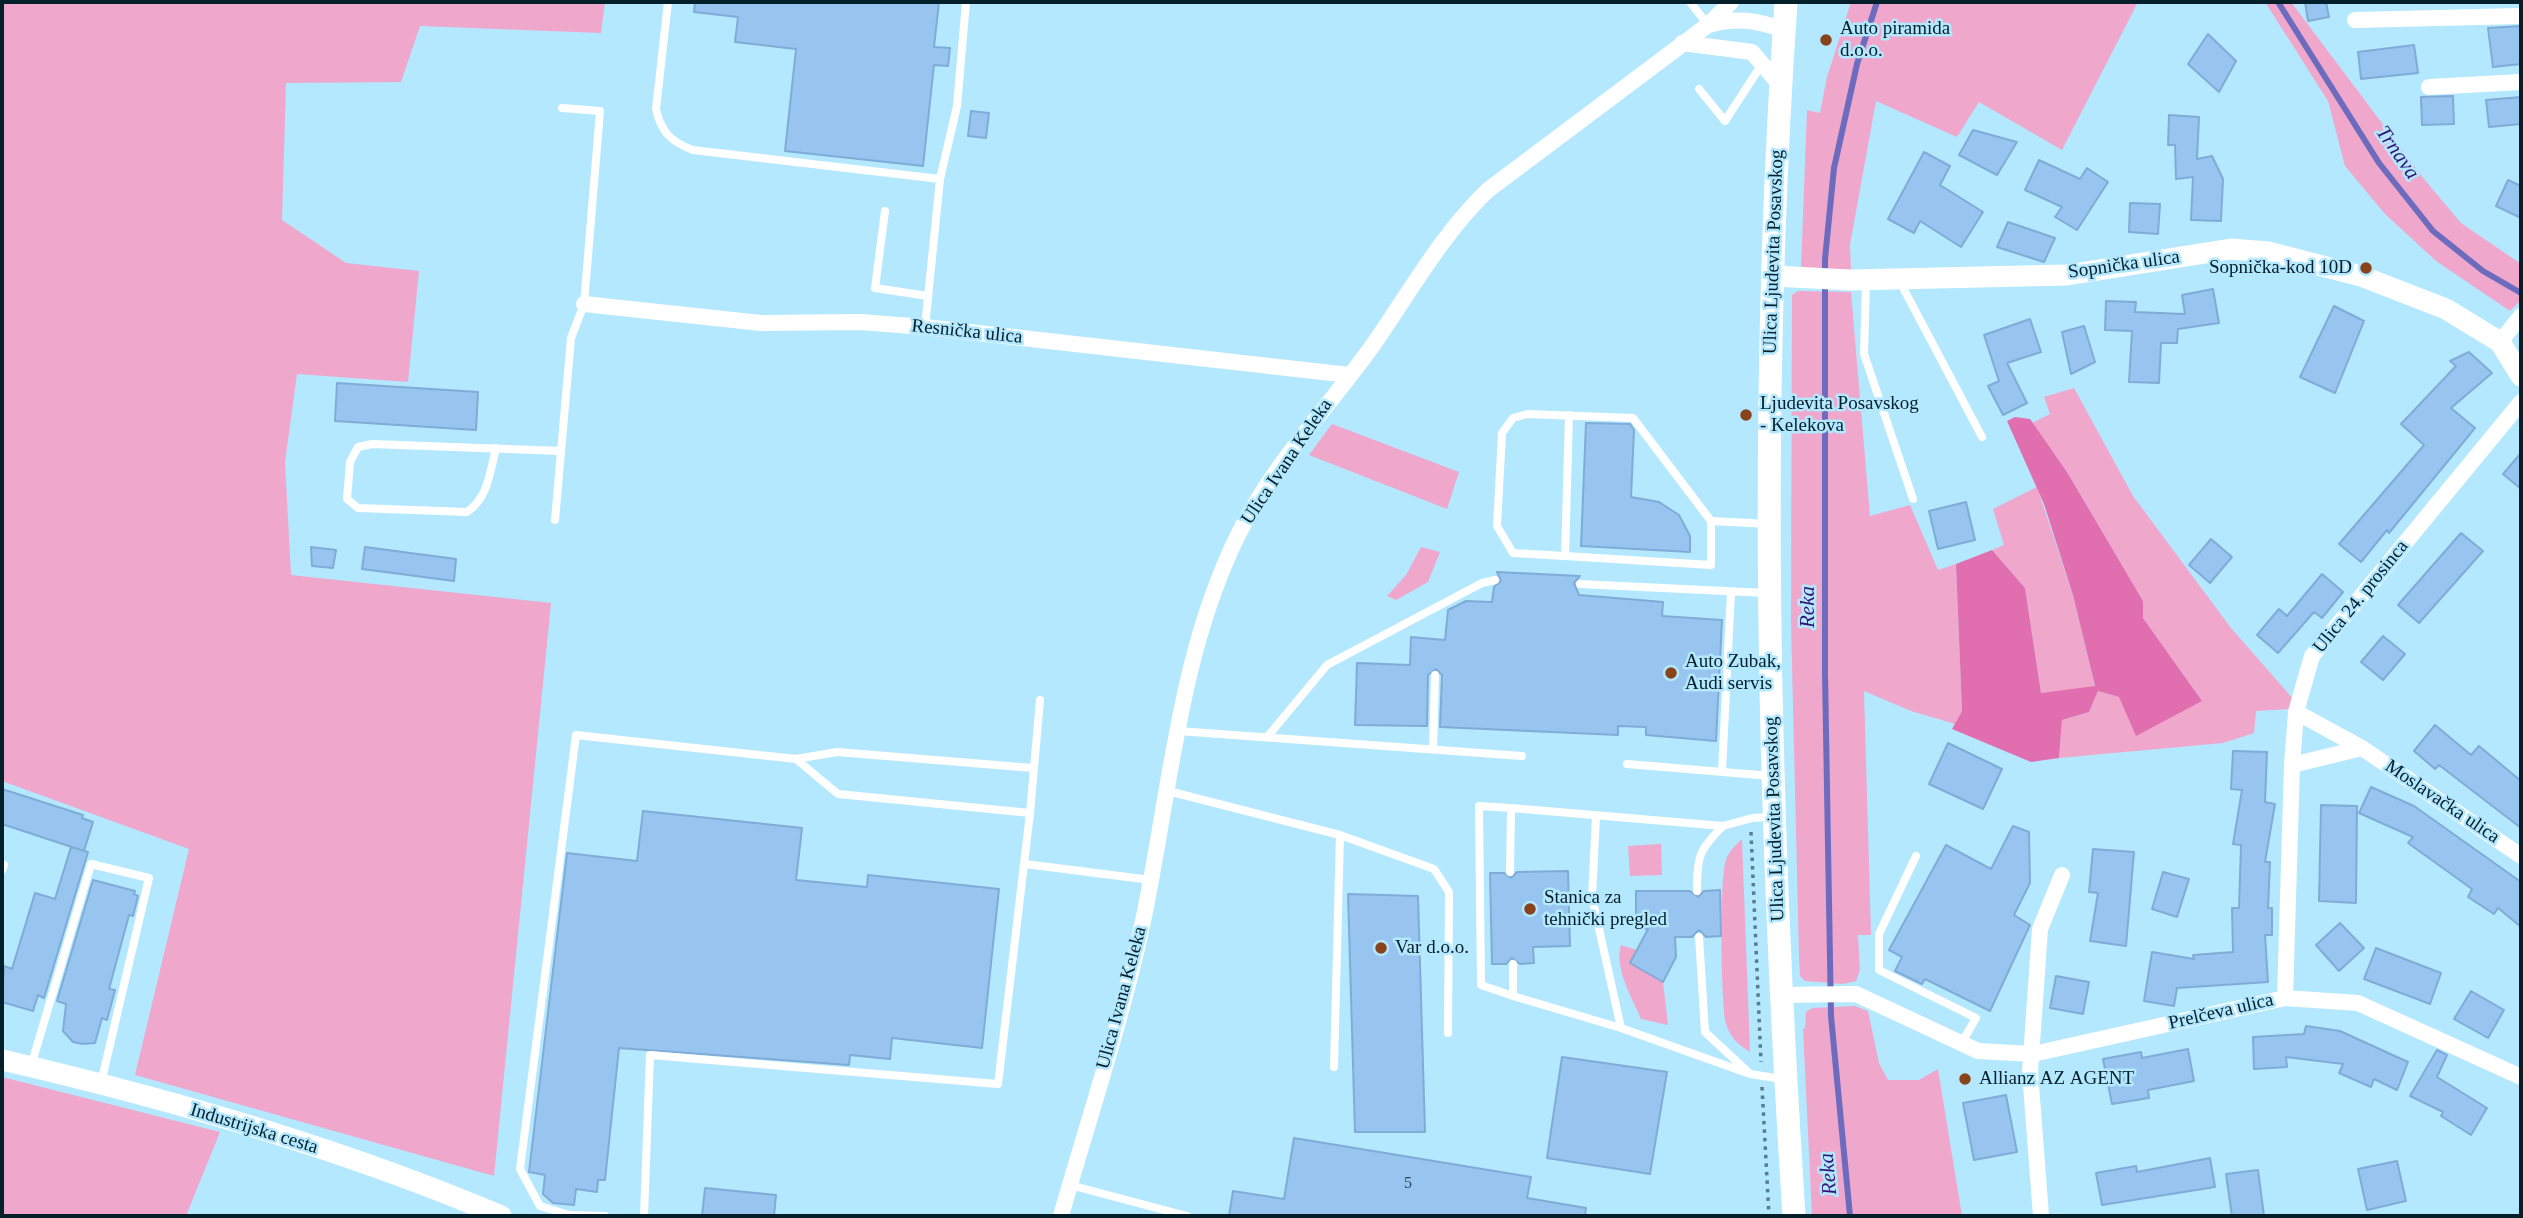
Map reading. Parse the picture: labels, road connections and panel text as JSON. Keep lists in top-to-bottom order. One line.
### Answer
{"streets":{"main road":["Ulica Ljudevita Posavskog"],"street":["Sopnička ulica","Resnička ulica","Ulica Ivana Keleka","Ulica 24. prosinca","Moslavačka ulica","Prelčeva ulica","Industrijska cesta"]},"crossings":[["Ulica Ljudevita Posavskog","Sopnička ulica"],["Ulica Ljudevita Posavskog","Ulica Ivana Keleka"],["Ulica Ljudevita Posavskog","Prelčeva ulica"],["Resnička ulica","Ulica Ivana Keleka"],["Ulica 24. prosinca","Moslavačka ulica"],["Ulica 24. prosinca","Prelčeva ulica"]],"water":["Trnava","Reka"],"places":["Auto piramida d.o.o.","Sopnička-kod 10D","Ljudevita Posavskog - Kelekova","Auto Zubak, Audi servis","Stanica za tehnički pregled","Var d.o.o.","Allianz AZ AGENT"],"house_numbers":["5"]}
